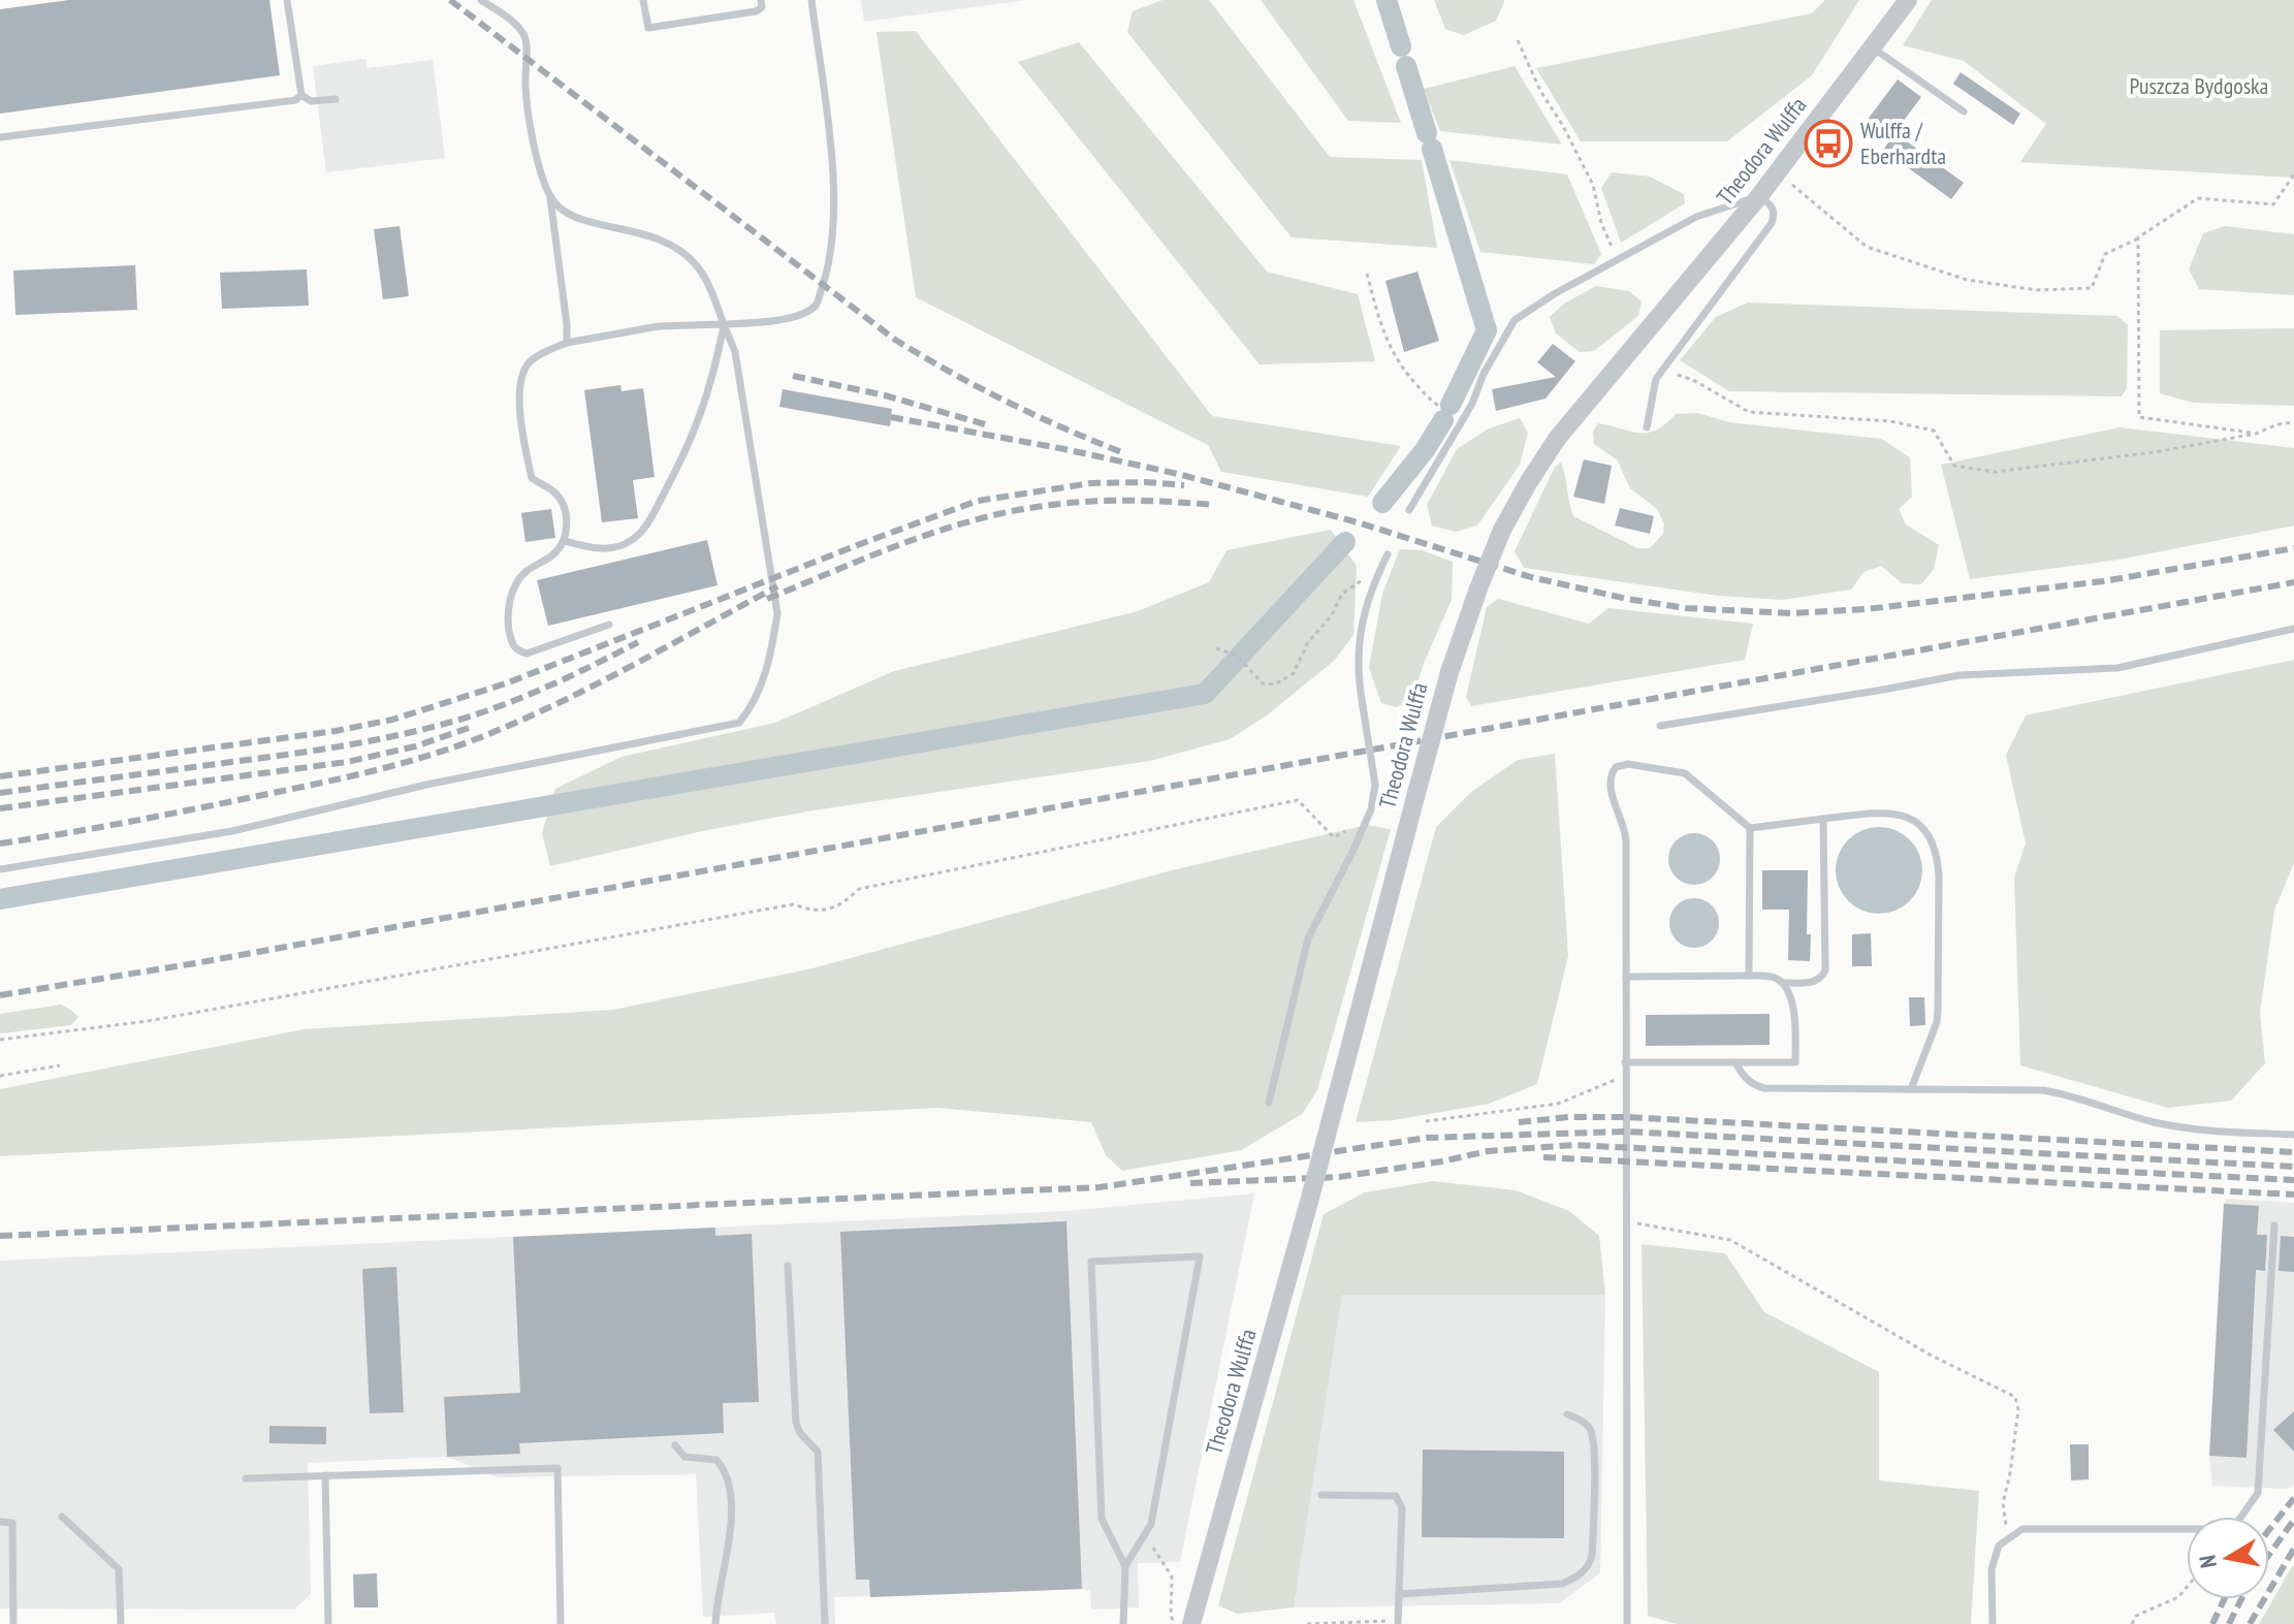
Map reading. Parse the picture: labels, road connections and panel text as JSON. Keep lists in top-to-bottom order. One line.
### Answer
{"streets":{"street":["Theodora Wulffa"]},"parks":["Puszcza Bydgoska"],"places":{"bus stop":["Wulffa / Eberhardta"]},"north":"left"}
